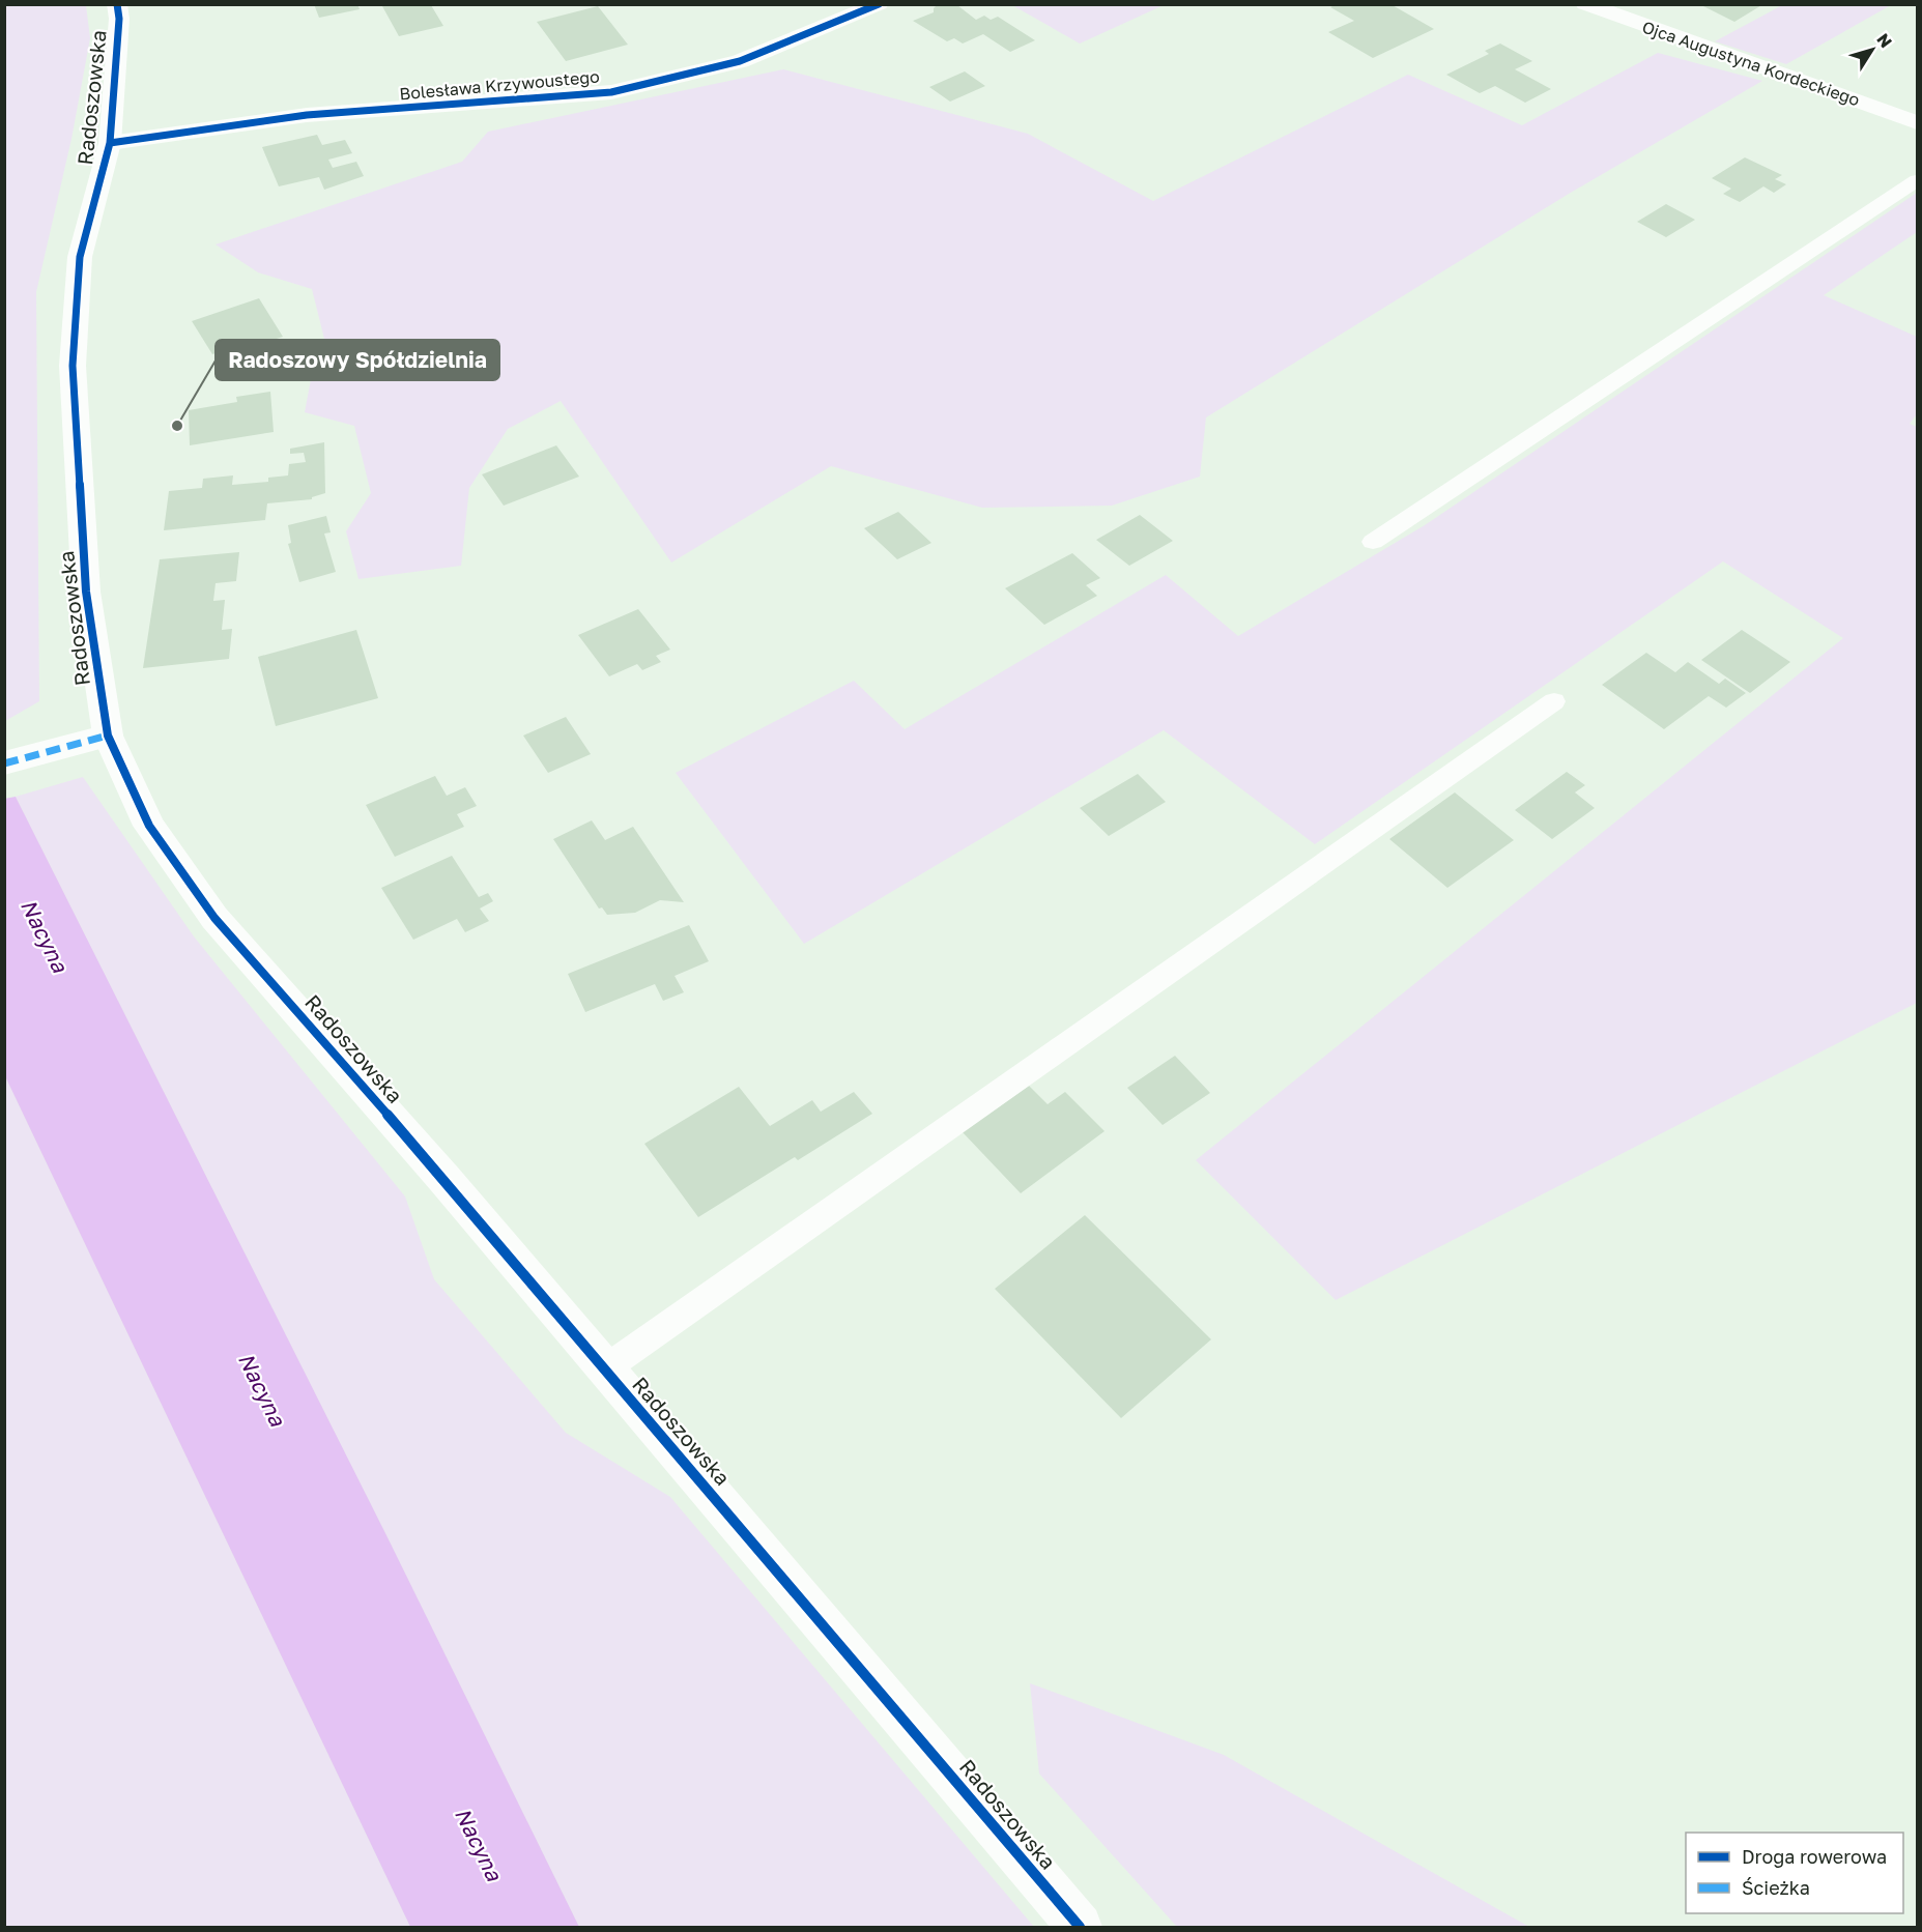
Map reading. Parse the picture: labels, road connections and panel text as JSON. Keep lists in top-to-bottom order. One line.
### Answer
{"streets":{"street":["Ojca Augustyna Kordeckiego","Bolesława Krzywoustego","Radoszowska"]},"crossings":[["Bolesława Krzywoustego","Radoszowska"]],"water":["Nacyna"],"places":["Radoszowy Spółdzielnia"],"legend":["Droga rowerowa","Ścieżka"],"north":"top right"}
